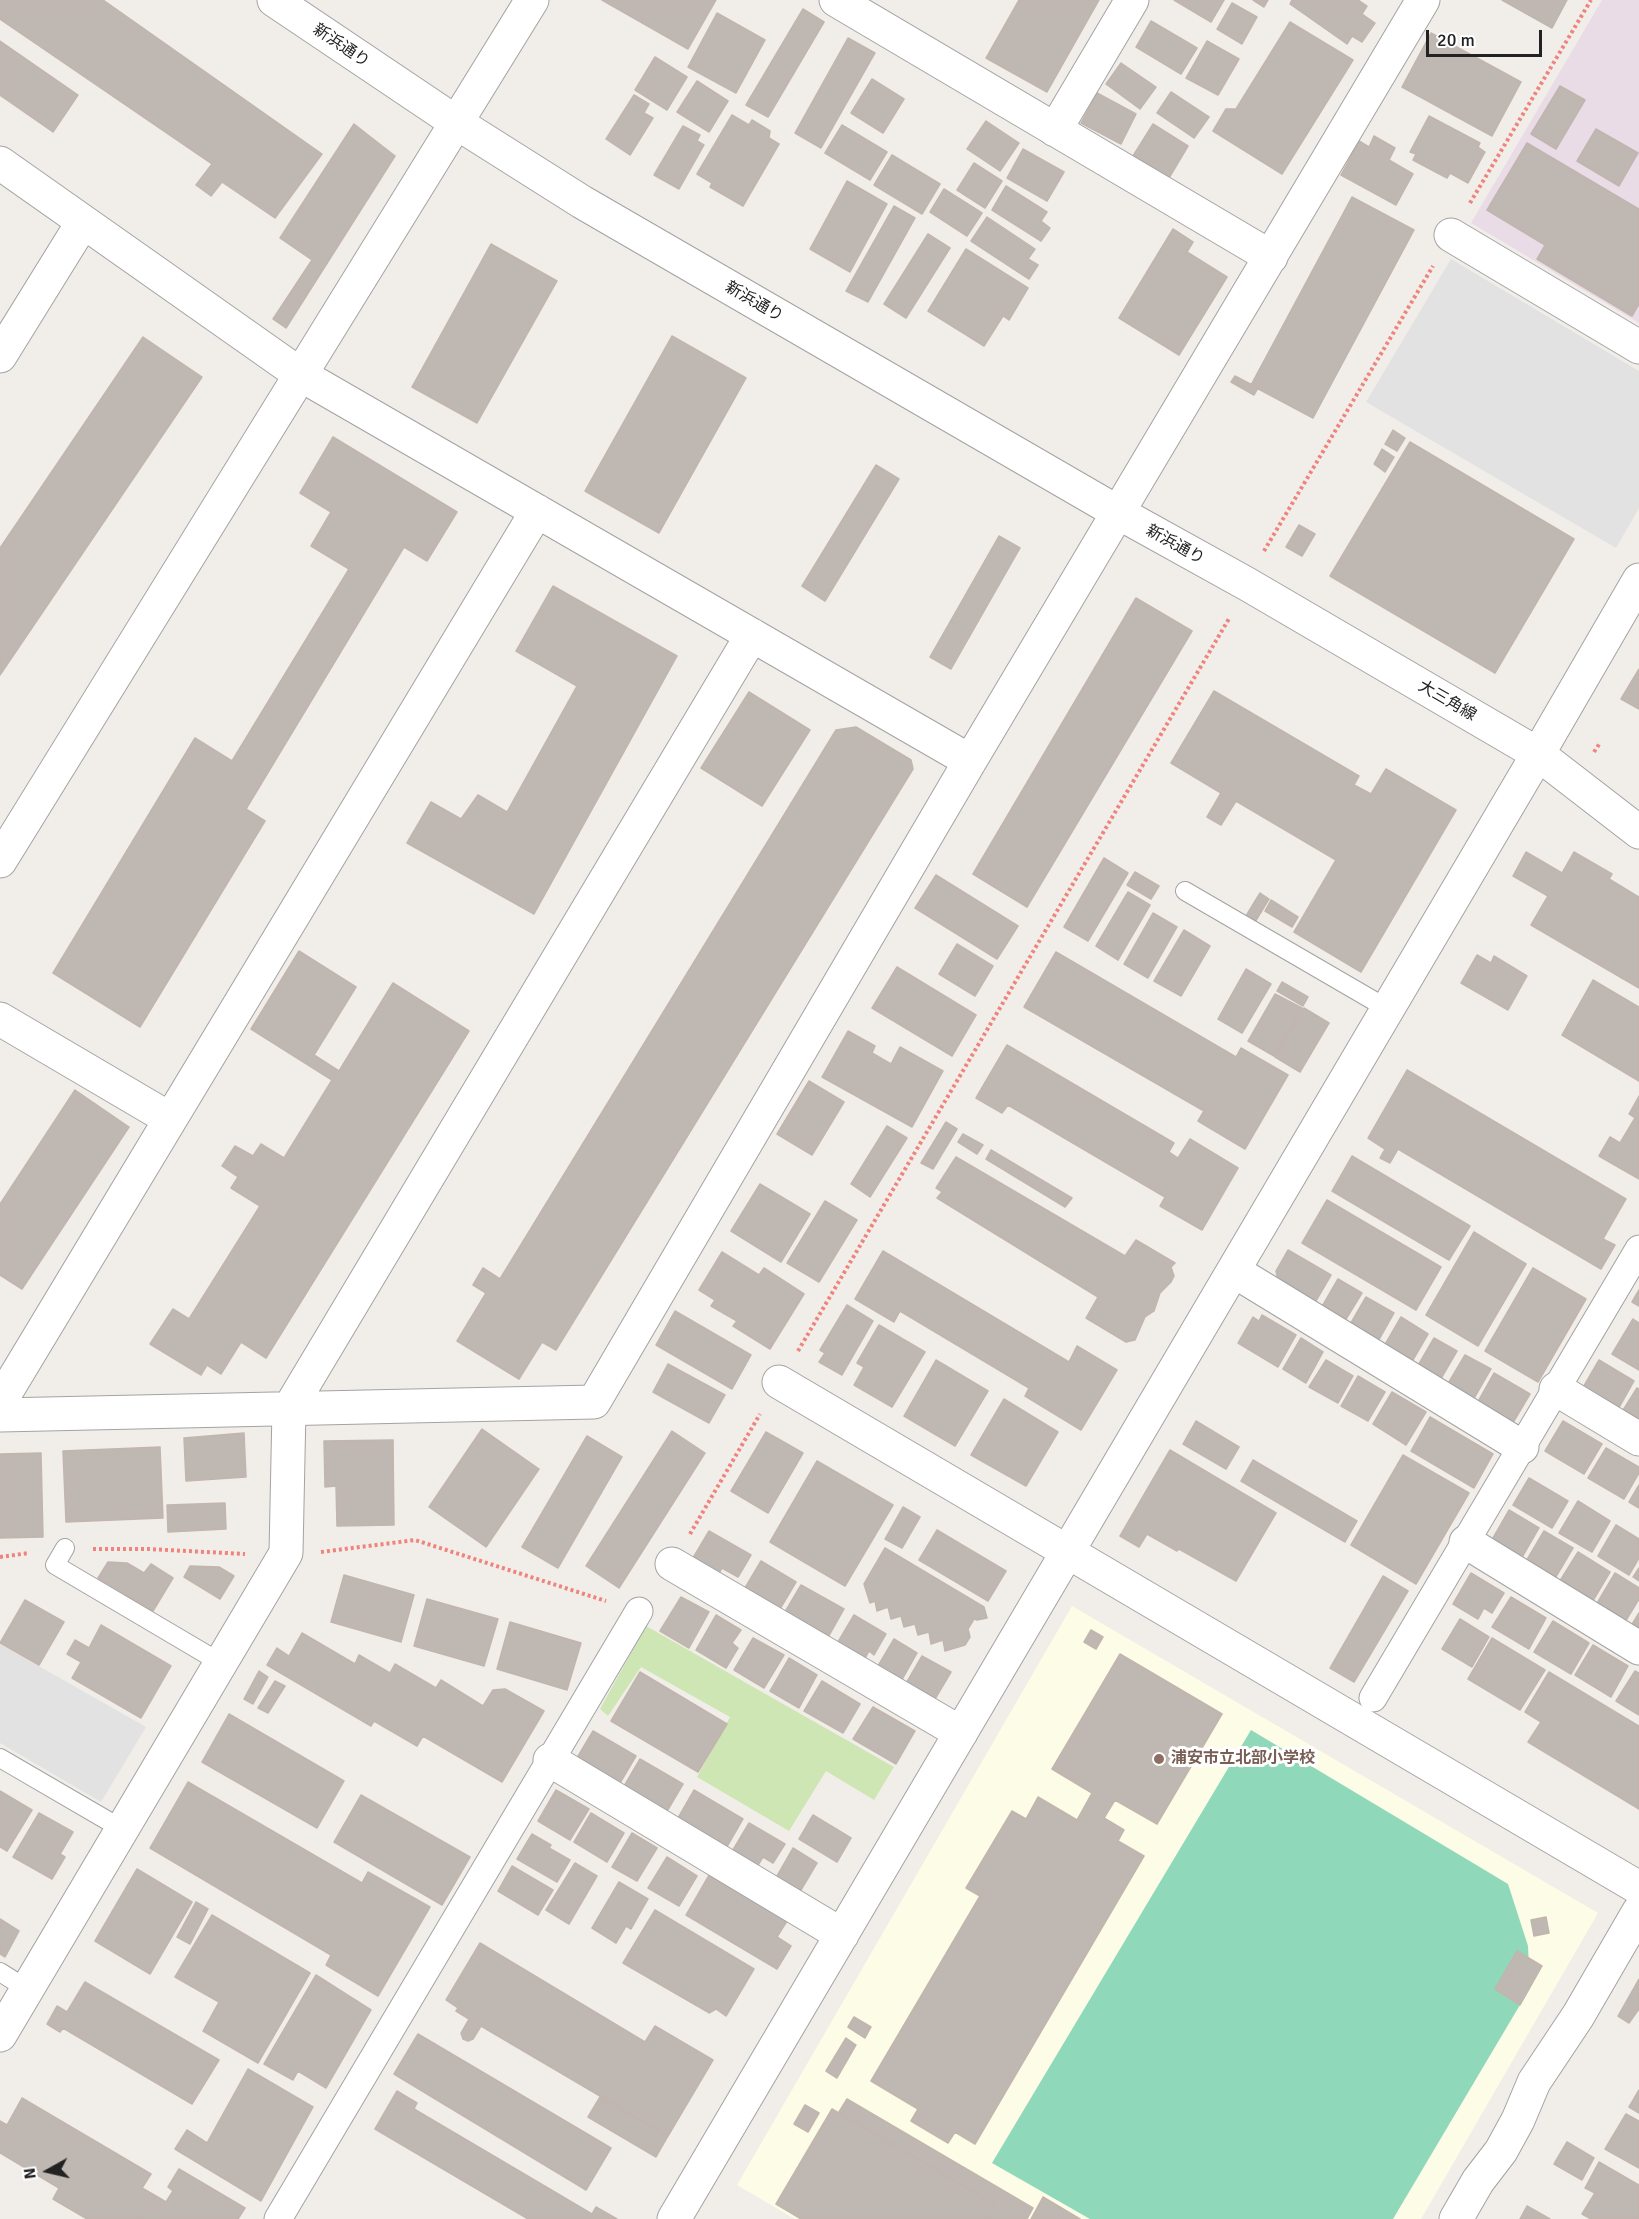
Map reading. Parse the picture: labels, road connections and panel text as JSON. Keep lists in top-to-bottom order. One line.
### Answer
{"streets":{"street":["新浜通り","大三角線"]},"crossings":[["新浜通り","大三角線"]],"places":["浦安市立北部小学校"],"scale_bar":"20 m","north":"left"}
